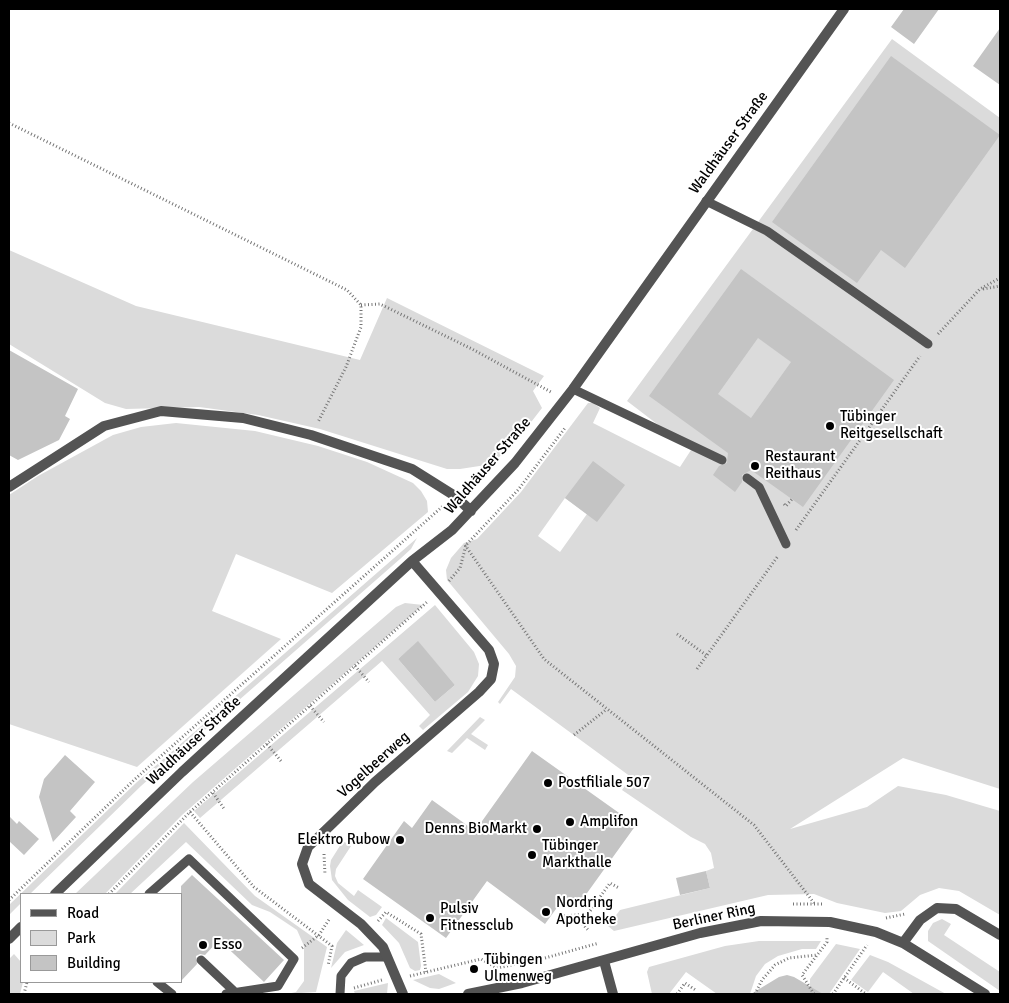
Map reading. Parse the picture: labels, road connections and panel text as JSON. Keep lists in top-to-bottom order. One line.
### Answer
{"streets":{"street":["Waldhäuser Straße","Vogelbeerweg","Berliner Ring"]},"crossings":[["Waldhäuser Straße","Vogelbeerweg"]],"places":["Tübinger Reitgesellschaft","Restaurant Reithaus","Postfiliale 507","Amplifon","Denns BioMarkt","Elektro Rubow","Tübinger Markthalle","Nordring Apotheke","Pulsiv Fitnessclub","Esso","Tübingen Ulmenweg"],"legend":["Road","Park","Building"]}
